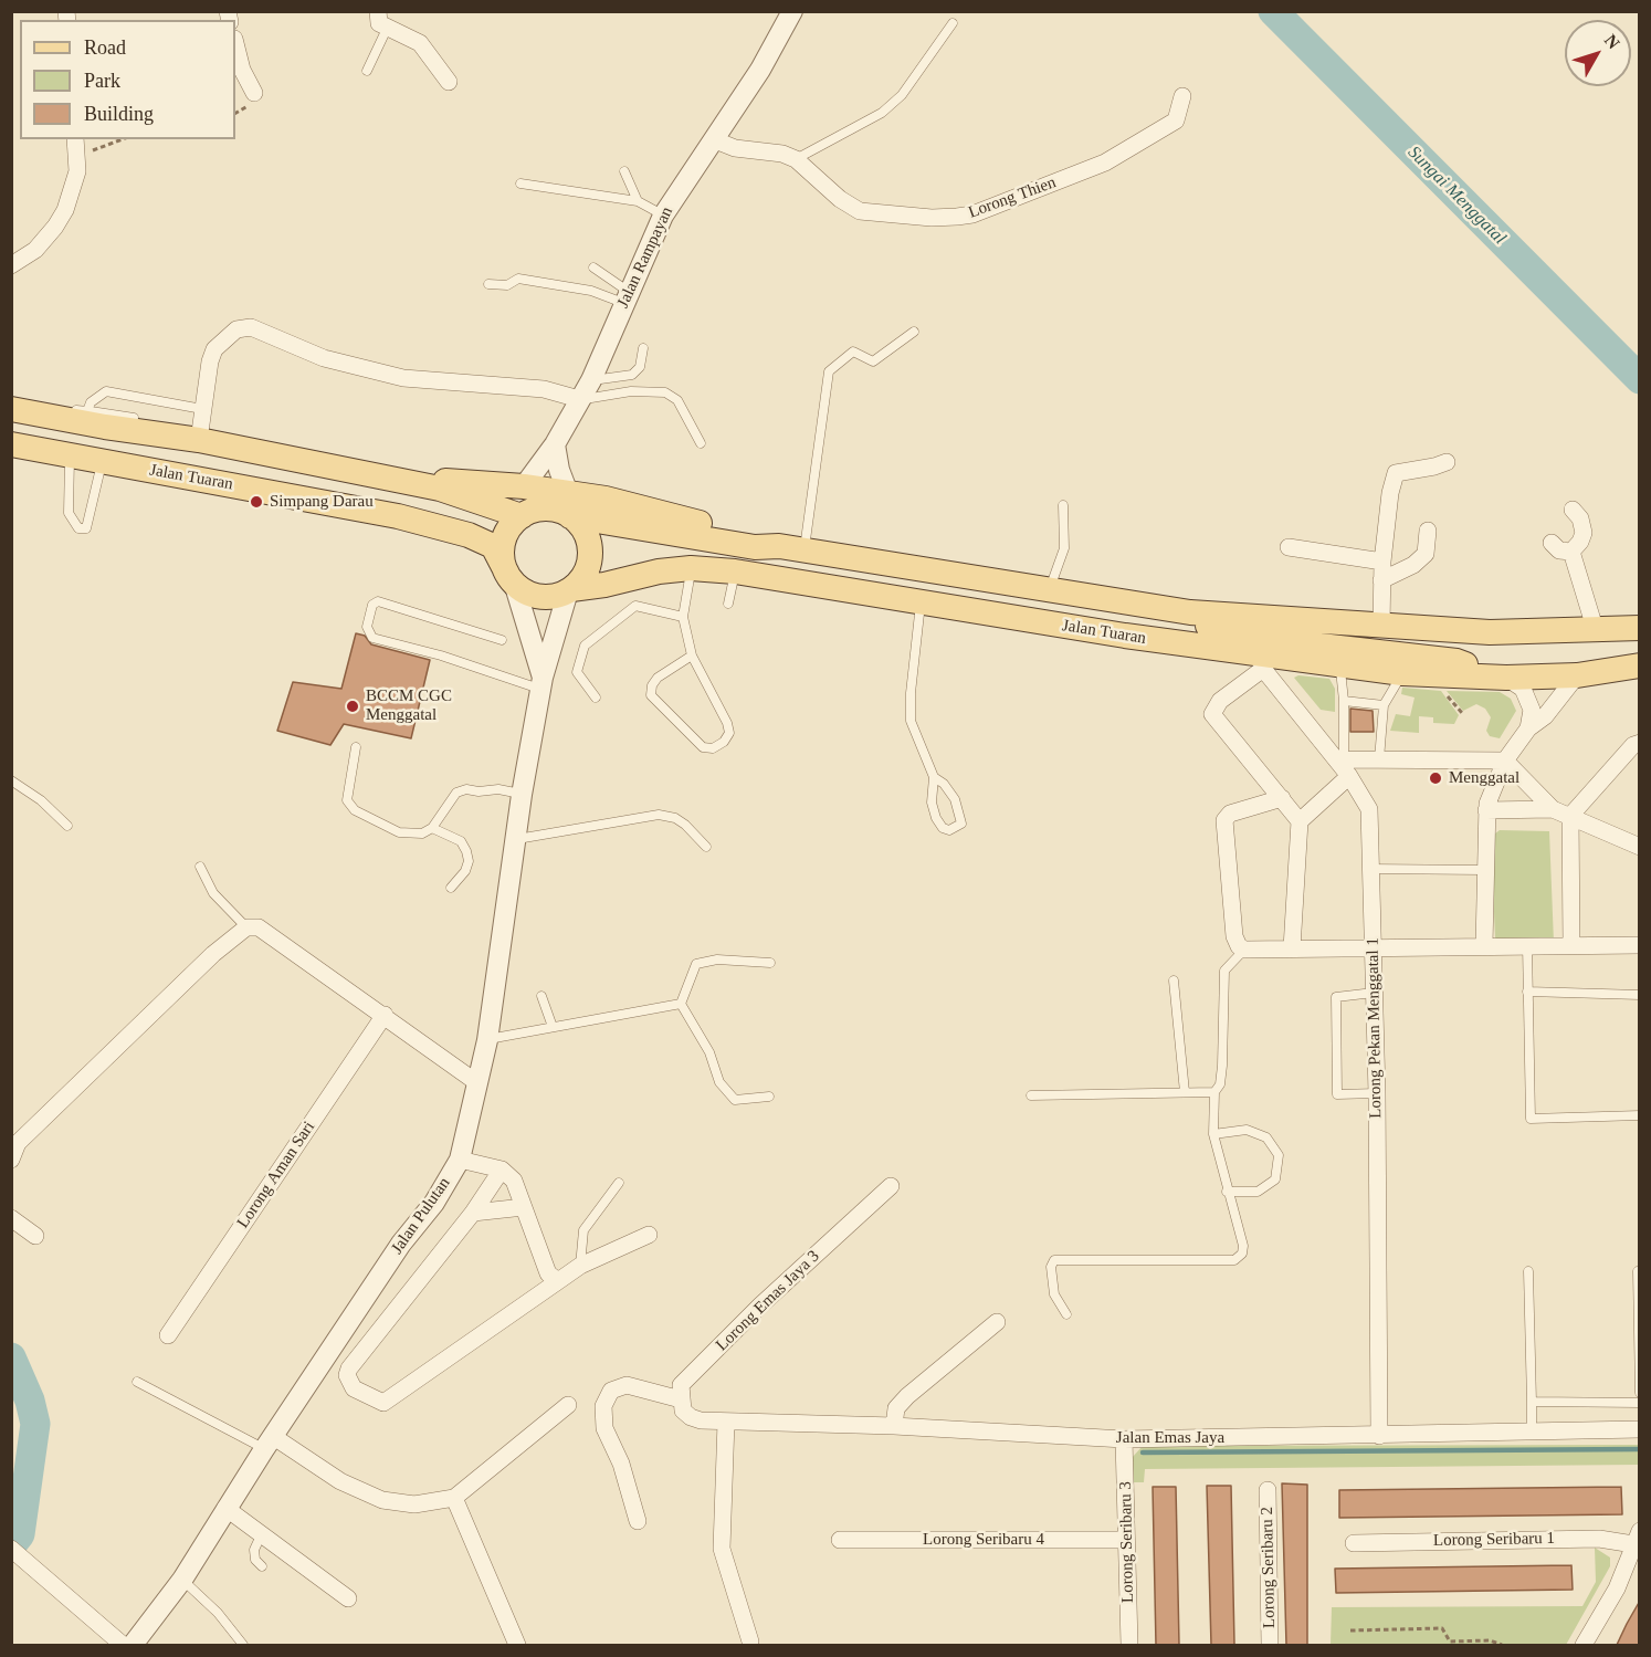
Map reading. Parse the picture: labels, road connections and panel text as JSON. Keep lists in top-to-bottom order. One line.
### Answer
{"streets":{"main road":["Jalan Tuaran"],"street":["Lorong Thien","Jalan Rampayan","Lorong Pekan Menggatal 1","Lorong Aman Sari","Jalan Pulutan","Lorong Emas Jaya 3","Jalan Emas Jaya","Lorong Seribaru 4","Lorong Seribaru 1","Lorong Seribaru 3","Lorong Seribaru 2"]},"crossings":[["Lorong Thien","Jalan Rampayan"],["Jalan Tuaran","Lorong Pekan Menggatal 1"],["Jalan Tuaran","Jalan Pulutan"],["Lorong Pekan Menggatal 1","Jalan Emas Jaya"],["Lorong Emas Jaya 3","Jalan Emas Jaya"],["Jalan Emas Jaya","Lorong Seribaru 3"],["Lorong Seribaru 4","Lorong Seribaru 3"]],"water":["Sungai Menggatal"],"places":["Simpang Darau","BCCM CGC Menggatal","Menggatal"],"legend":["Road","Park","Building"],"north":"top right"}
